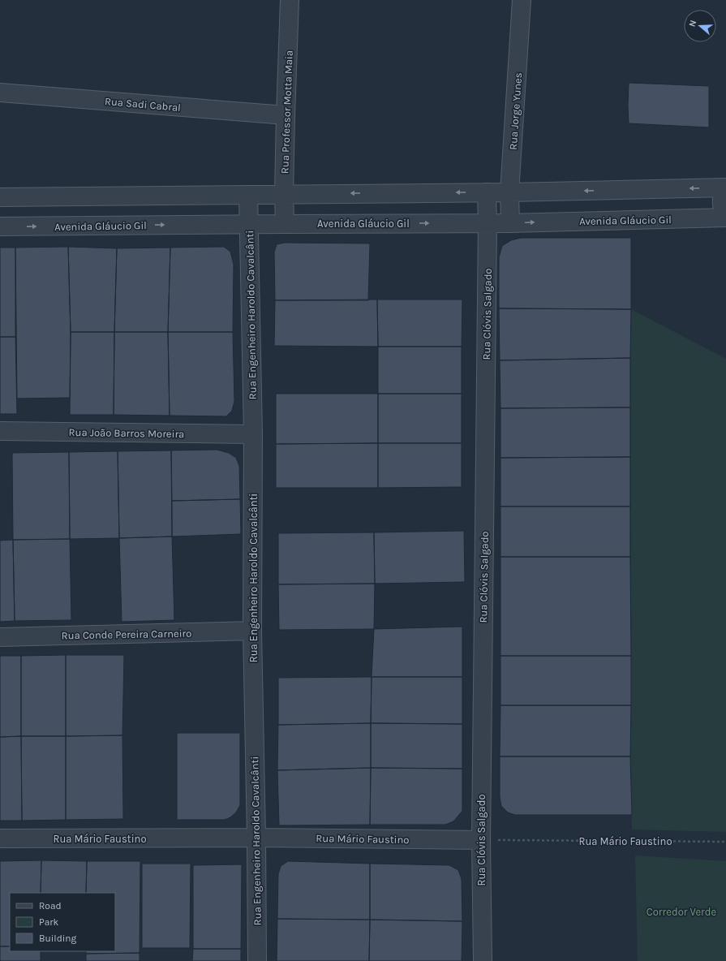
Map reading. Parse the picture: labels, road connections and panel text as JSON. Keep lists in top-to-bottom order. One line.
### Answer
{"streets":{"street":["Rua Sadi Cabral","Rua Jorge Yunes","Rua Professor Motta Maia","Avenida Gláucio Gil","Rua Clóvis Salgado","Rua Engenheiro Haroldo Cavalcânti","Rua João Barros Moreira","Rua Conde Pereira Carneiro","Rua Mário Faustino"]},"crossings":[["Rua Sadi Cabral","Rua Professor Motta Maia"],["Rua Jorge Yunes","Avenida Gláucio Gil"],["Rua Professor Motta Maia","Avenida Gláucio Gil"],["Avenida Gláucio Gil","Rua Clóvis Salgado"],["Avenida Gláucio Gil","Rua Engenheiro Haroldo Cavalcânti"],["Rua Clóvis Salgado","Rua Mário Faustino"],["Rua Engenheiro Haroldo Cavalcânti","Rua João Barros Moreira"],["Rua Engenheiro Haroldo Cavalcânti","Rua Conde Pereira Carneiro"],["Rua Engenheiro Haroldo Cavalcânti","Rua Mário Faustino"]],"parks":["Corredor Verde"],"legend":["Road","Park","Building"],"north":"left"}
